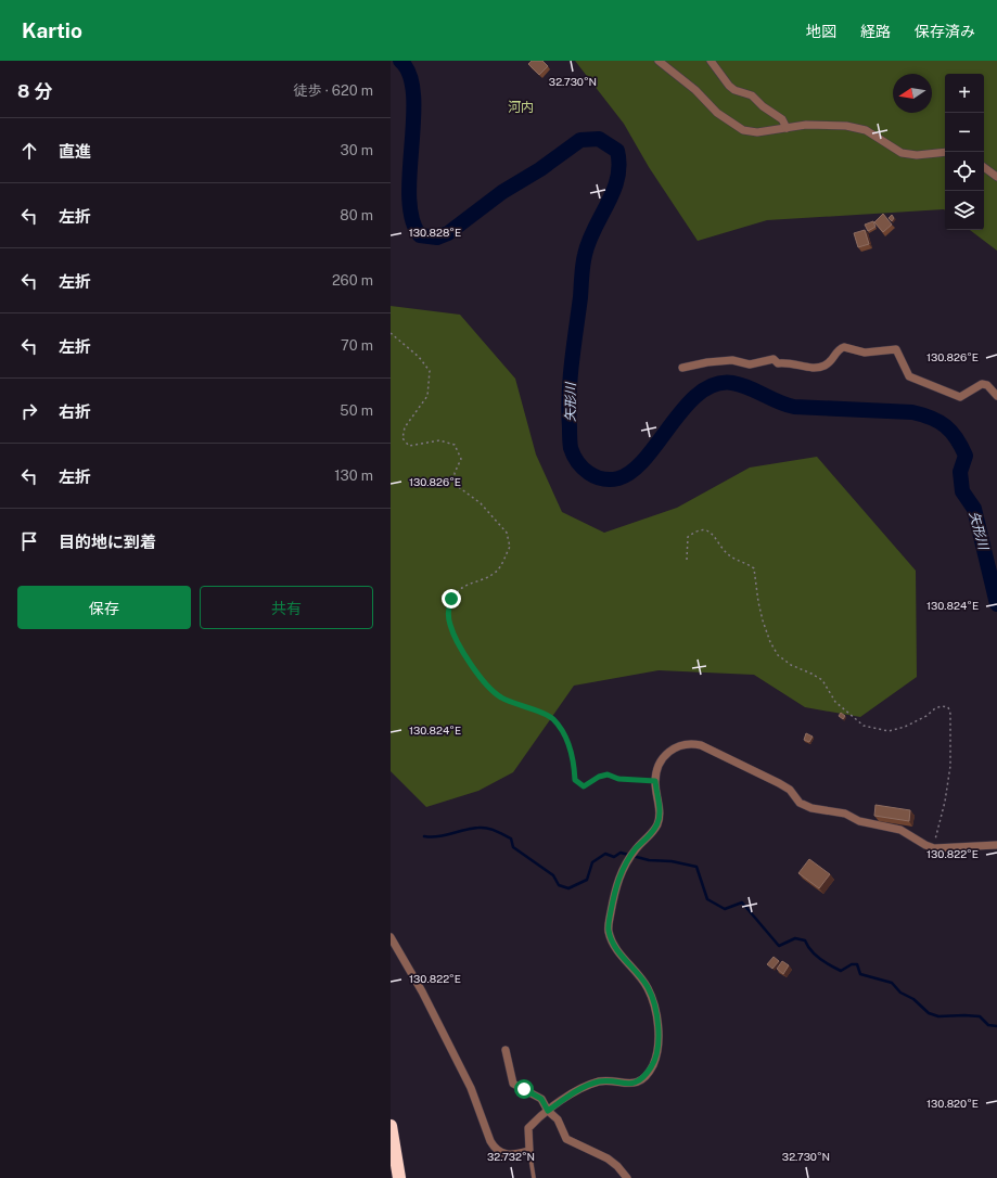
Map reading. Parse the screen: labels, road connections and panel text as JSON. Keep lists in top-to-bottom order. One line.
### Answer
{"districts":["河内"],"water":["矢形川"],"north":"left","page":{"header":"Kartio","nav":["地図","経路","保存済み"],"heading":["8 分","徒歩 · 620 m"],"map_buttons":["+","−"],"list":[["直進","30 m"],["左折","80 m"],["左折","260 m"],["左折","70 m"],["右折","50 m"],["左折","130 m"],"目的地に到着"],"buttons":["保存","共有"]},"coordinates":["32.730°N","130.828°E","130.826°E","130.824°E","130.822°E","130.820°E","32.732°N"]}
